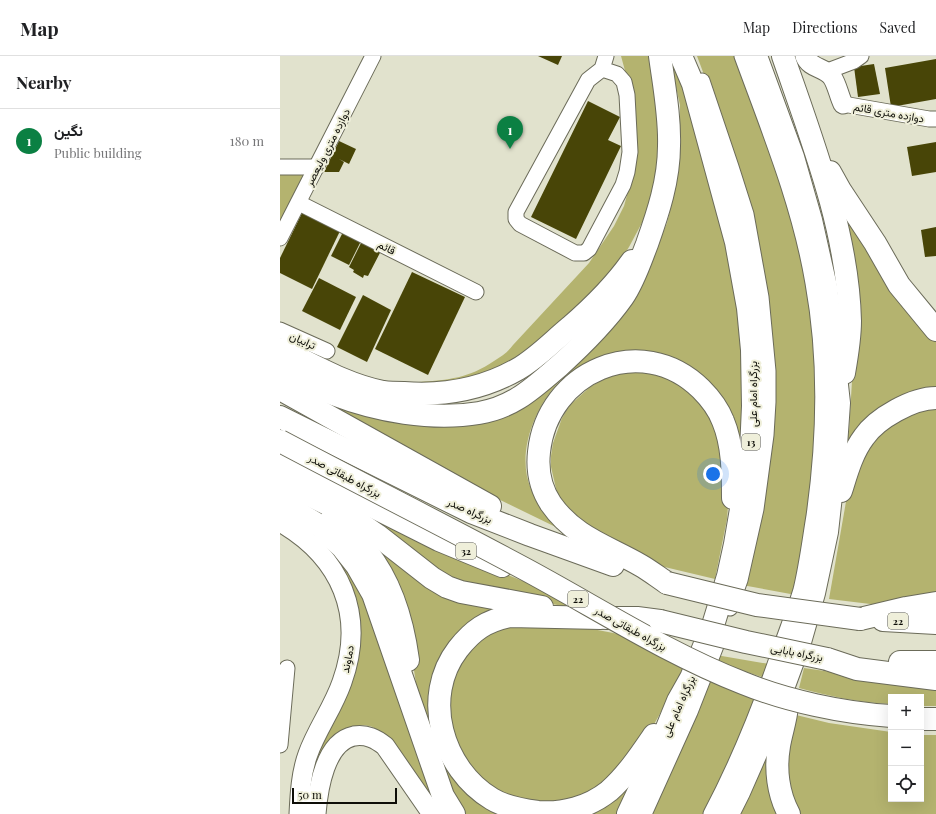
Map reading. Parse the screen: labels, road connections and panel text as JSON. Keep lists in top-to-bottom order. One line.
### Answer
{"streets":{"highway":["بزرگراه امام علی","13","بزرگراه طبقاتی صدر","بزرگراه صدر","32","22","بزرگراه بابایی"],"main road":["دماوند"],"street":["دوازده متری قائم","دوازده متری ولیعصر","قائم","ترابیان"]},"crossings":[["دوازده متری ولیعصر","قائم"],["بزرگراه صدر","22"],["32","بزرگراه بابایی"]],"scale_bar":"50 m","page":{"header":"Map","nav":["Map","Directions","Saved"],"heading":"Nearby","list":[{"mark":"1","name":"نگین","note":"Public building","value":"180 m"}],"pins":"1","map_buttons":["+","−"],"scale":"50 m"}}
